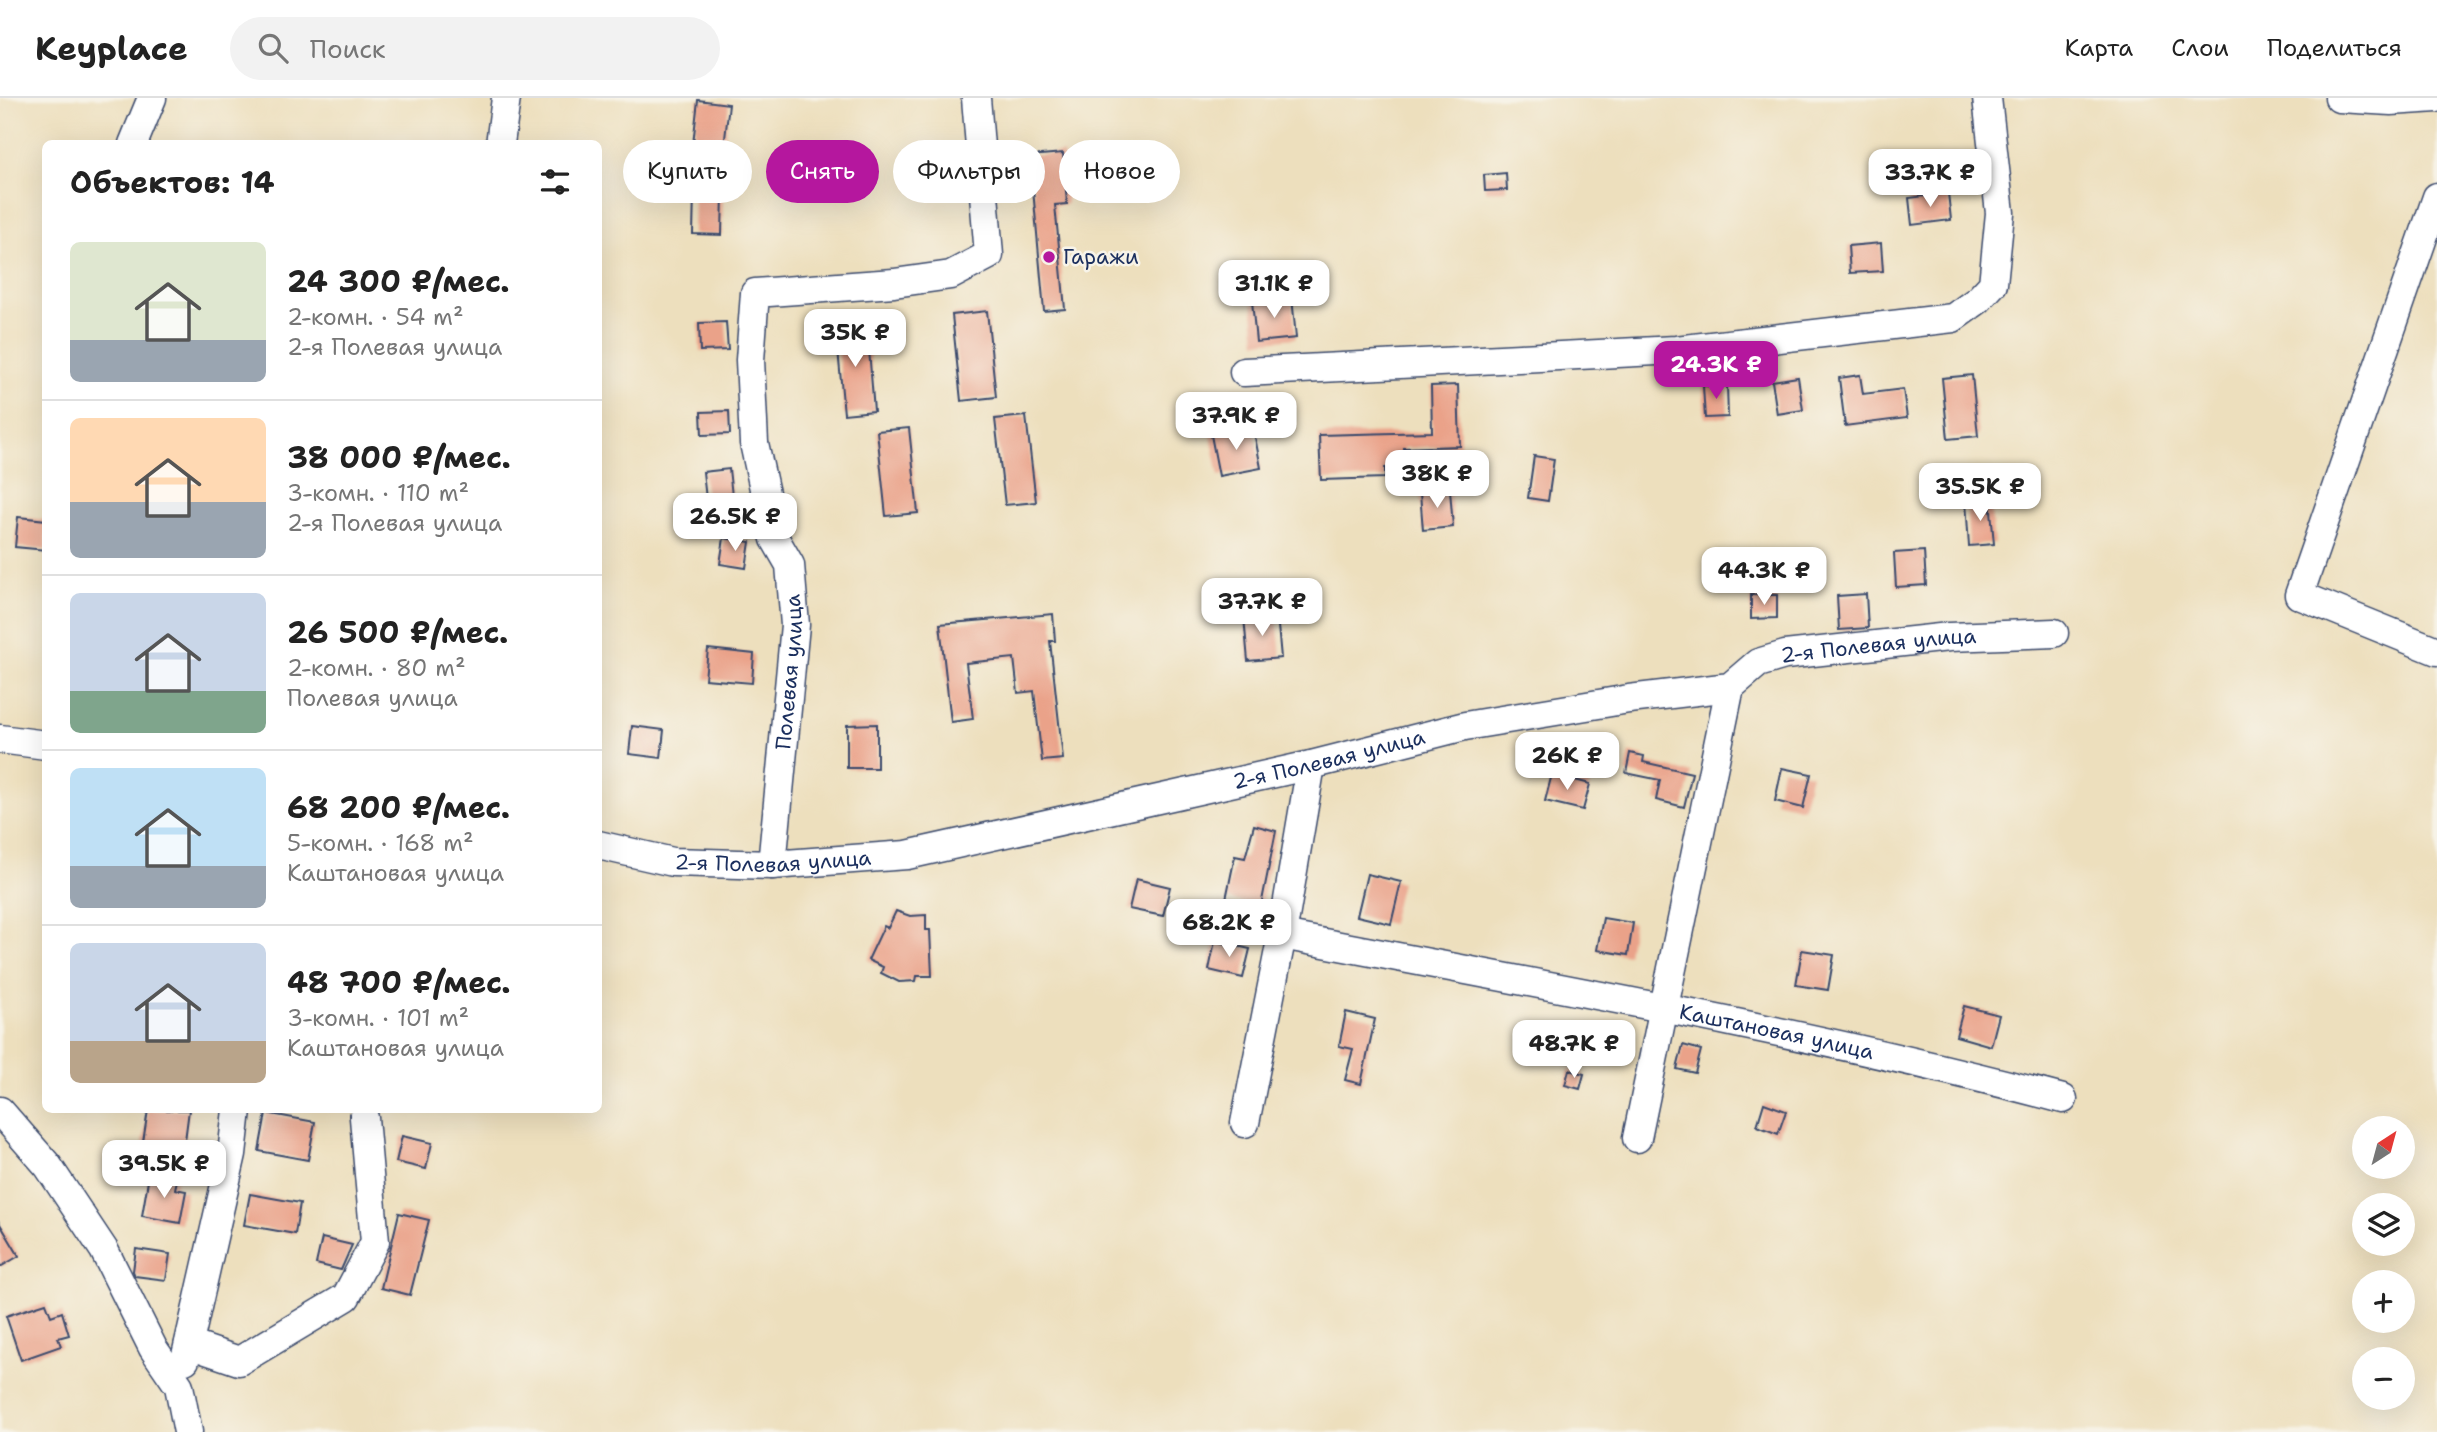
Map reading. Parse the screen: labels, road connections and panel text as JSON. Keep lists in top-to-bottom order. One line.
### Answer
{"streets":{"street":["2-я Полевая улица","Полевая улица","Каштановая улица"]},"crossings":[["2-я Полевая улица","Полевая улица"]],"places":["Гаражи"],"north":"top right","page":{"header":"Keyplace","search":"Поиск","nav":["Карта","Слои","Поделиться"],"chip":["Купить","Снять","Фильтры","Новое"],"heading":"Объектов: 14","price":["33.7K ₽","31.1K ₽","35K ₽","24.3K ₽","37.9K ₽","38K ₽","35.5K ₽","26.5K ₽","44.3K ₽","37.7K ₽","26K ₽","68.2K ₽","48.7K ₽","39.5K ₽"],"list":[{"name":"24 300 ₽/мес.","note":"2-комн. · 54 m² · 2-я Полевая улица"},{"name":"38 000 ₽/мес.","note":"3-комн. · 110 m² · 2-я Полевая улица"},{"name":"26 500 ₽/мес.","note":"2-комн. · 80 m² · Полевая улица"},{"name":"68 200 ₽/мес.","note":"5-комн. · 168 m² · Каштановая улица"},{"name":"48 700 ₽/мес.","note":"3-комн. · 101 m² · Каштановая улица"}],"map_buttons":["+","−"]}}
